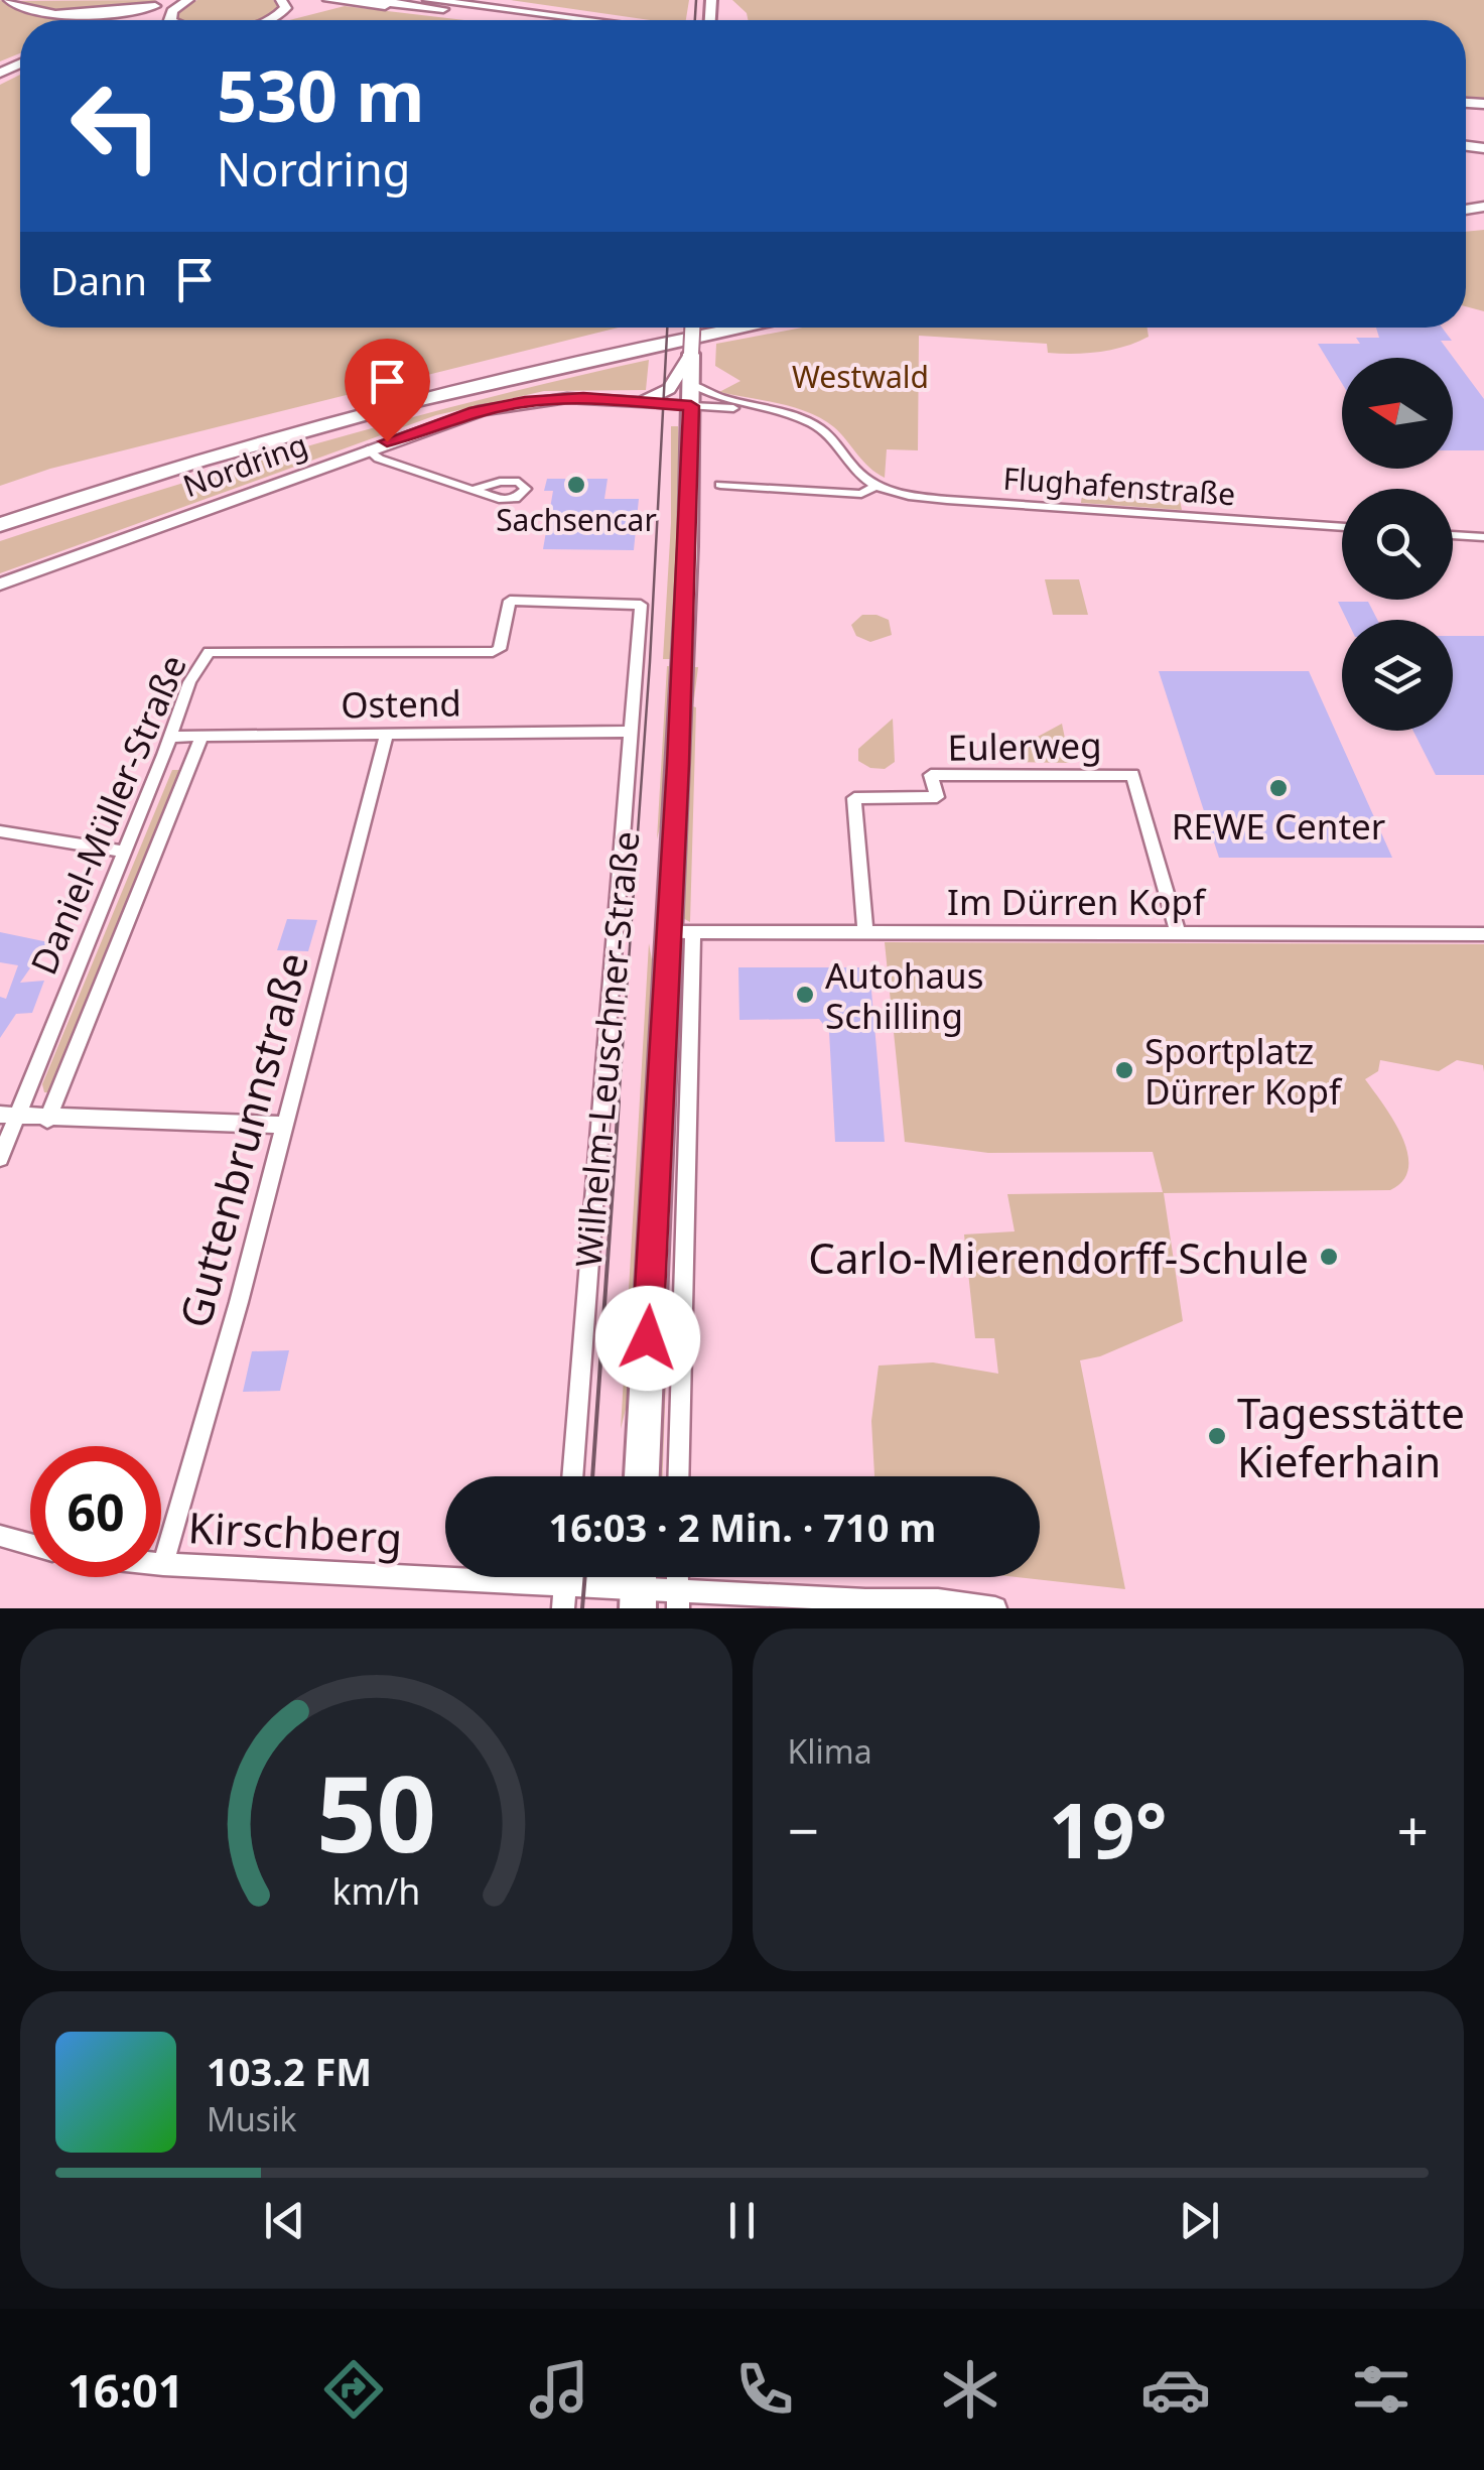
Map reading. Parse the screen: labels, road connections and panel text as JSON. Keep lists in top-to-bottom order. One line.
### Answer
{"streets":{"main road":["Nordring","Wilhelm-Leuschner-Straße"],"street":["Flughafenstraße","Ostend","Eulerweg","Daniel-Müller-Straße","Im Dürren Kopf","Guttenbrunnstraße","Kirschberg"]},"crossings":[["Nordring","Flughafenstraße"],["Nordring","Wilhelm-Leuschner-Straße"],["Flughafenstraße","Wilhelm-Leuschner-Straße"],["Ostend","Daniel-Müller-Straße"],["Ostend","Wilhelm-Leuschner-Straße"],["Ostend","Guttenbrunnstraße"],["Eulerweg","Im Dürren Kopf"],["Daniel-Müller-Straße","Wilhelm-Leuschner-Straße"],["Im Dürren Kopf","Wilhelm-Leuschner-Straße"],["Guttenbrunnstraße","Kirschberg"]],"parks":["Westwald"],"places":["Sachsencar","REWE Center","Autohaus Schilling","Sportplatz Dürrer Kopf","Carlo-Mierendorff-Schule","Tagesstätte Kieferhain"],"north":"left","page":{"turn":["530 m","Nordring"],"then":"Dann","limit":"60","trip":"16:03 · 2 Min. · 710 m","tile":"Klima","heat":["−","19°","+"],"song":["103.2 FM","Musik"],"tabs":"16:01","gauge":["50","km/h"]}}
